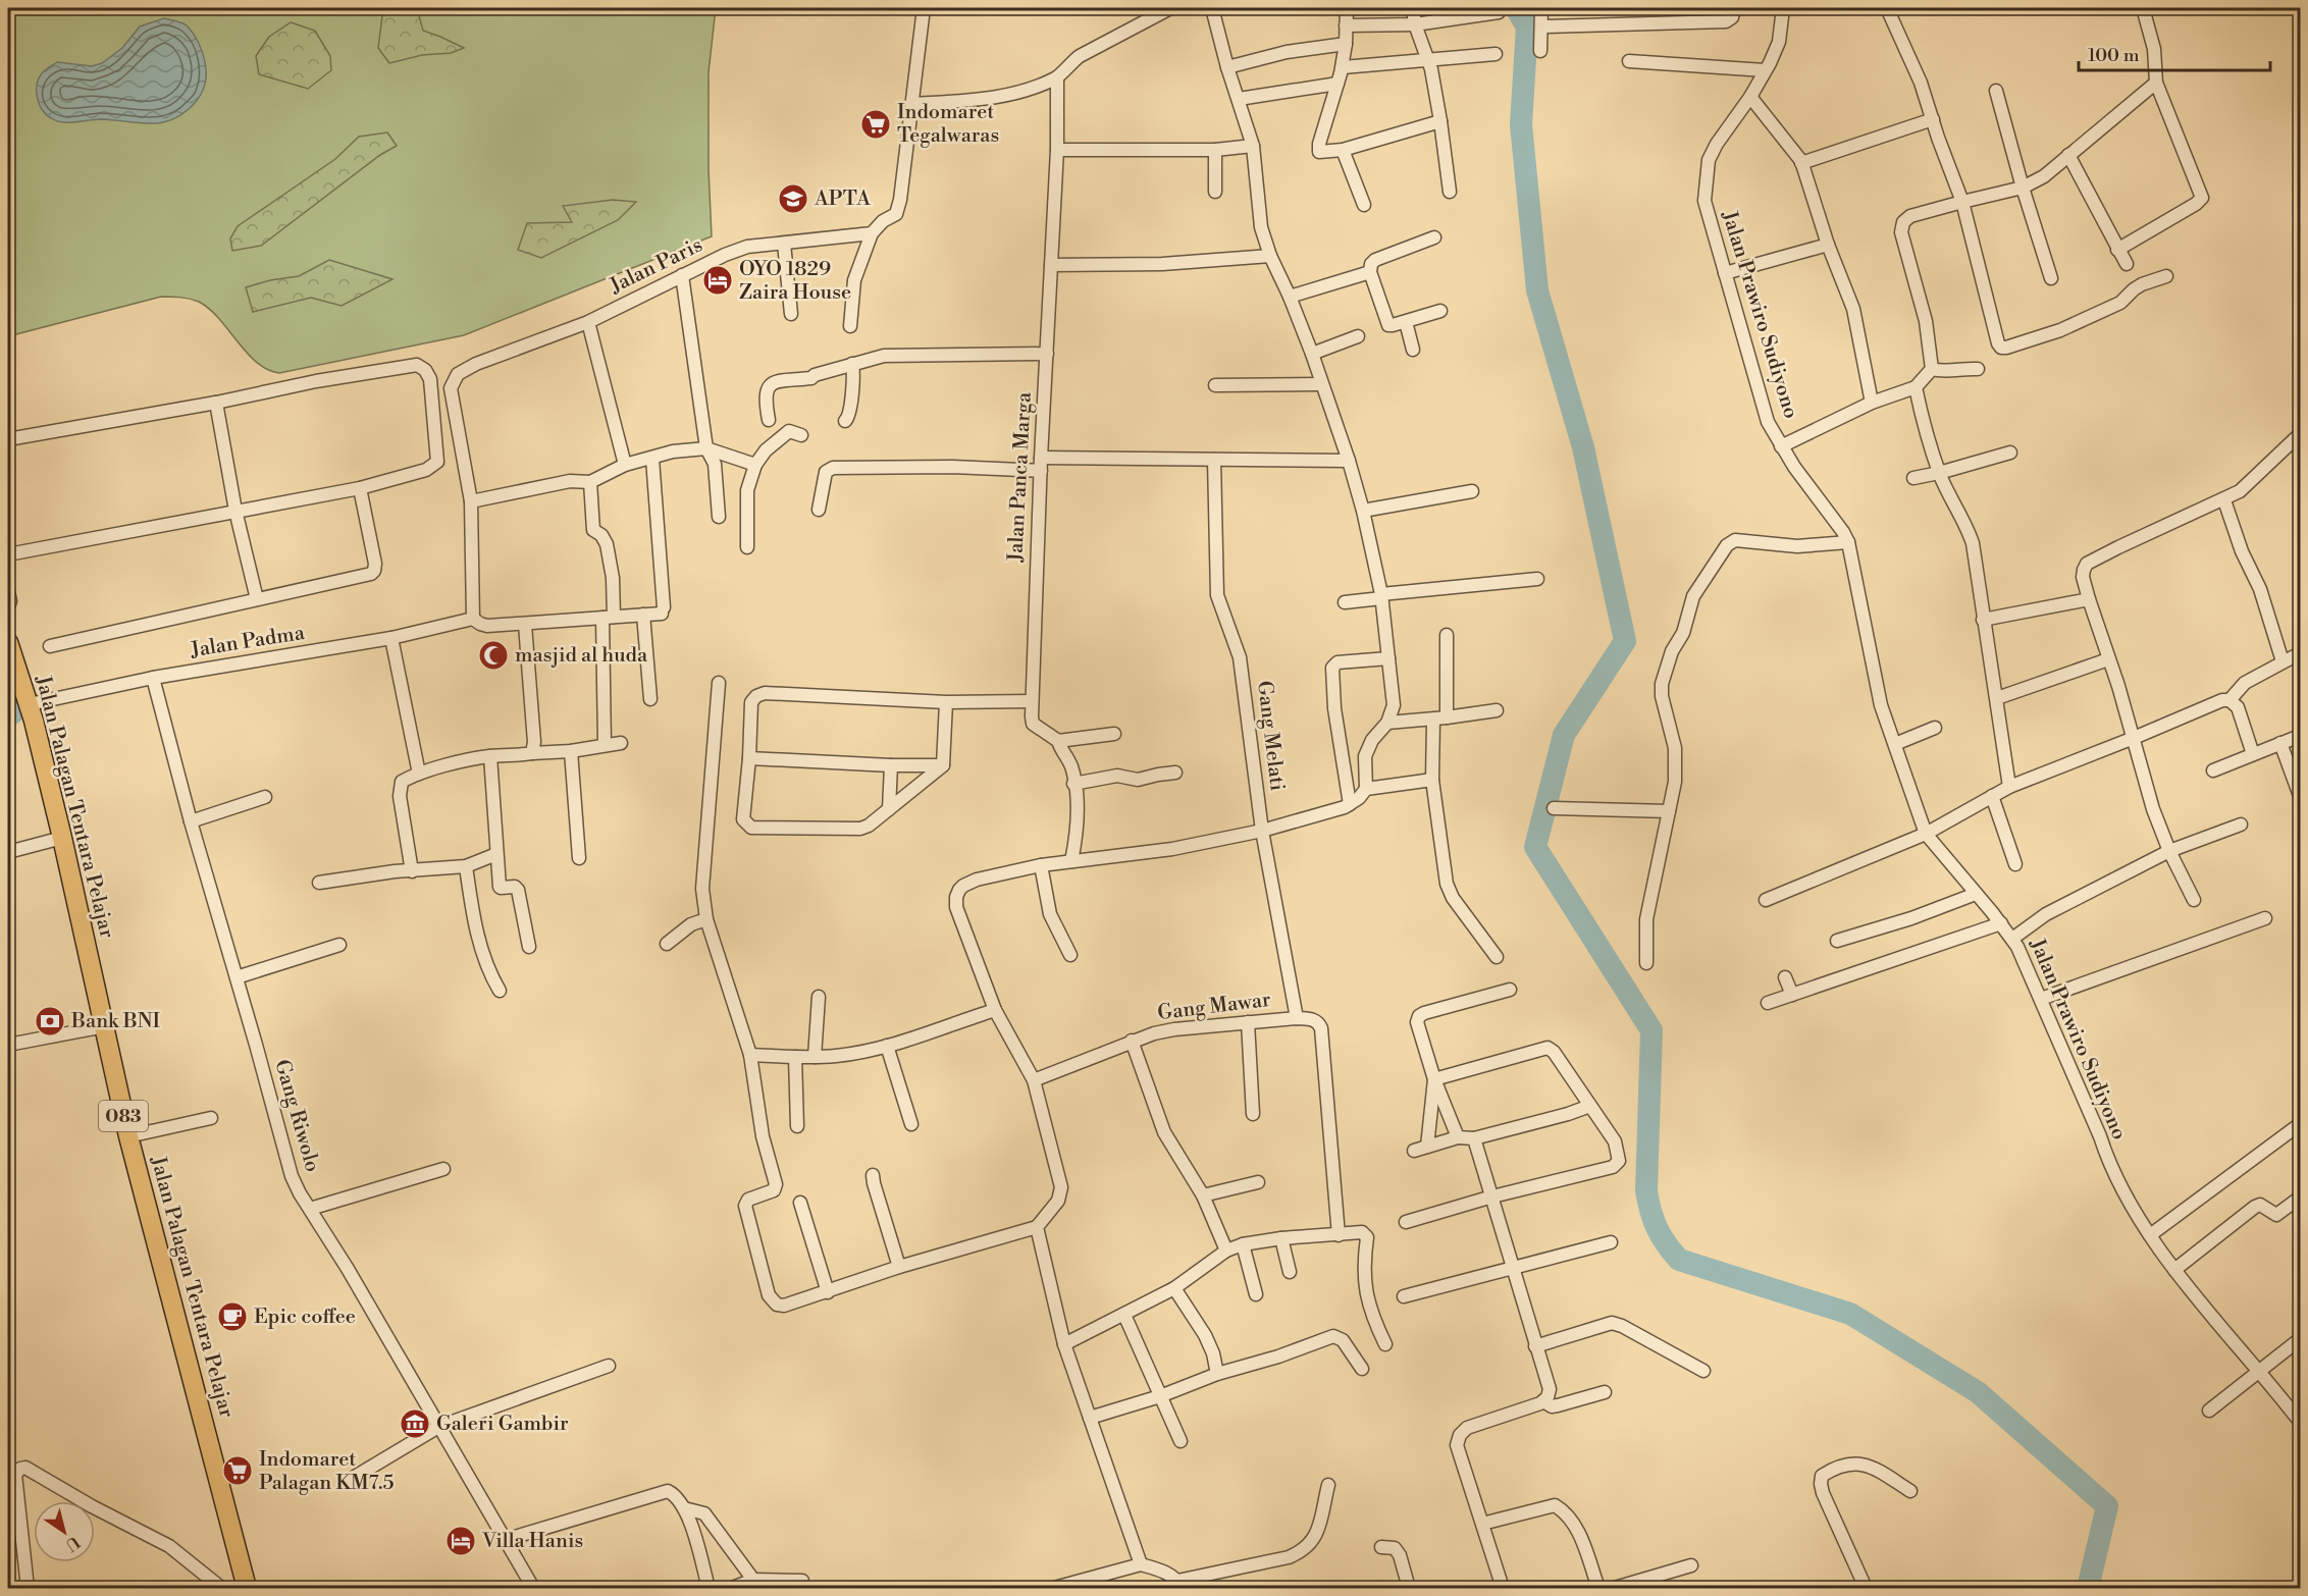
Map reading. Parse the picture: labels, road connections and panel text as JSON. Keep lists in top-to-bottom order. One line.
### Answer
{"streets":{"main road":["Jalan Palagan Tentara Pelajar","083"],"street":["Jalan Paris","Jalan Prawiro Sudiyono","Jalan Panca Marga","Jalan Padma","Gang Melati","Gang Mawar","Gang Riwolo"]},"crossings":[["Jalan Paris","Jalan Padma"],["Jalan Padma","Jalan Palagan Tentara Pelajar"],["Jalan Padma","Gang Riwolo"],["Gang Melati","Gang Mawar"]],"places":{"supermarket":["Indomaret Tegalwaras","Indomaret Palagan KM7.5"],"school or university":["APTA"],"hotel":["OYO 1829 Zaira House","Villa Hanis"],"mosque":["masjid al huda"],"bank":["Bank BNI"],"cafe":["Epic coffee"],"museum":["Galeri Gambir"]},"scale_bar":"100 m","north":"bottom right"}
